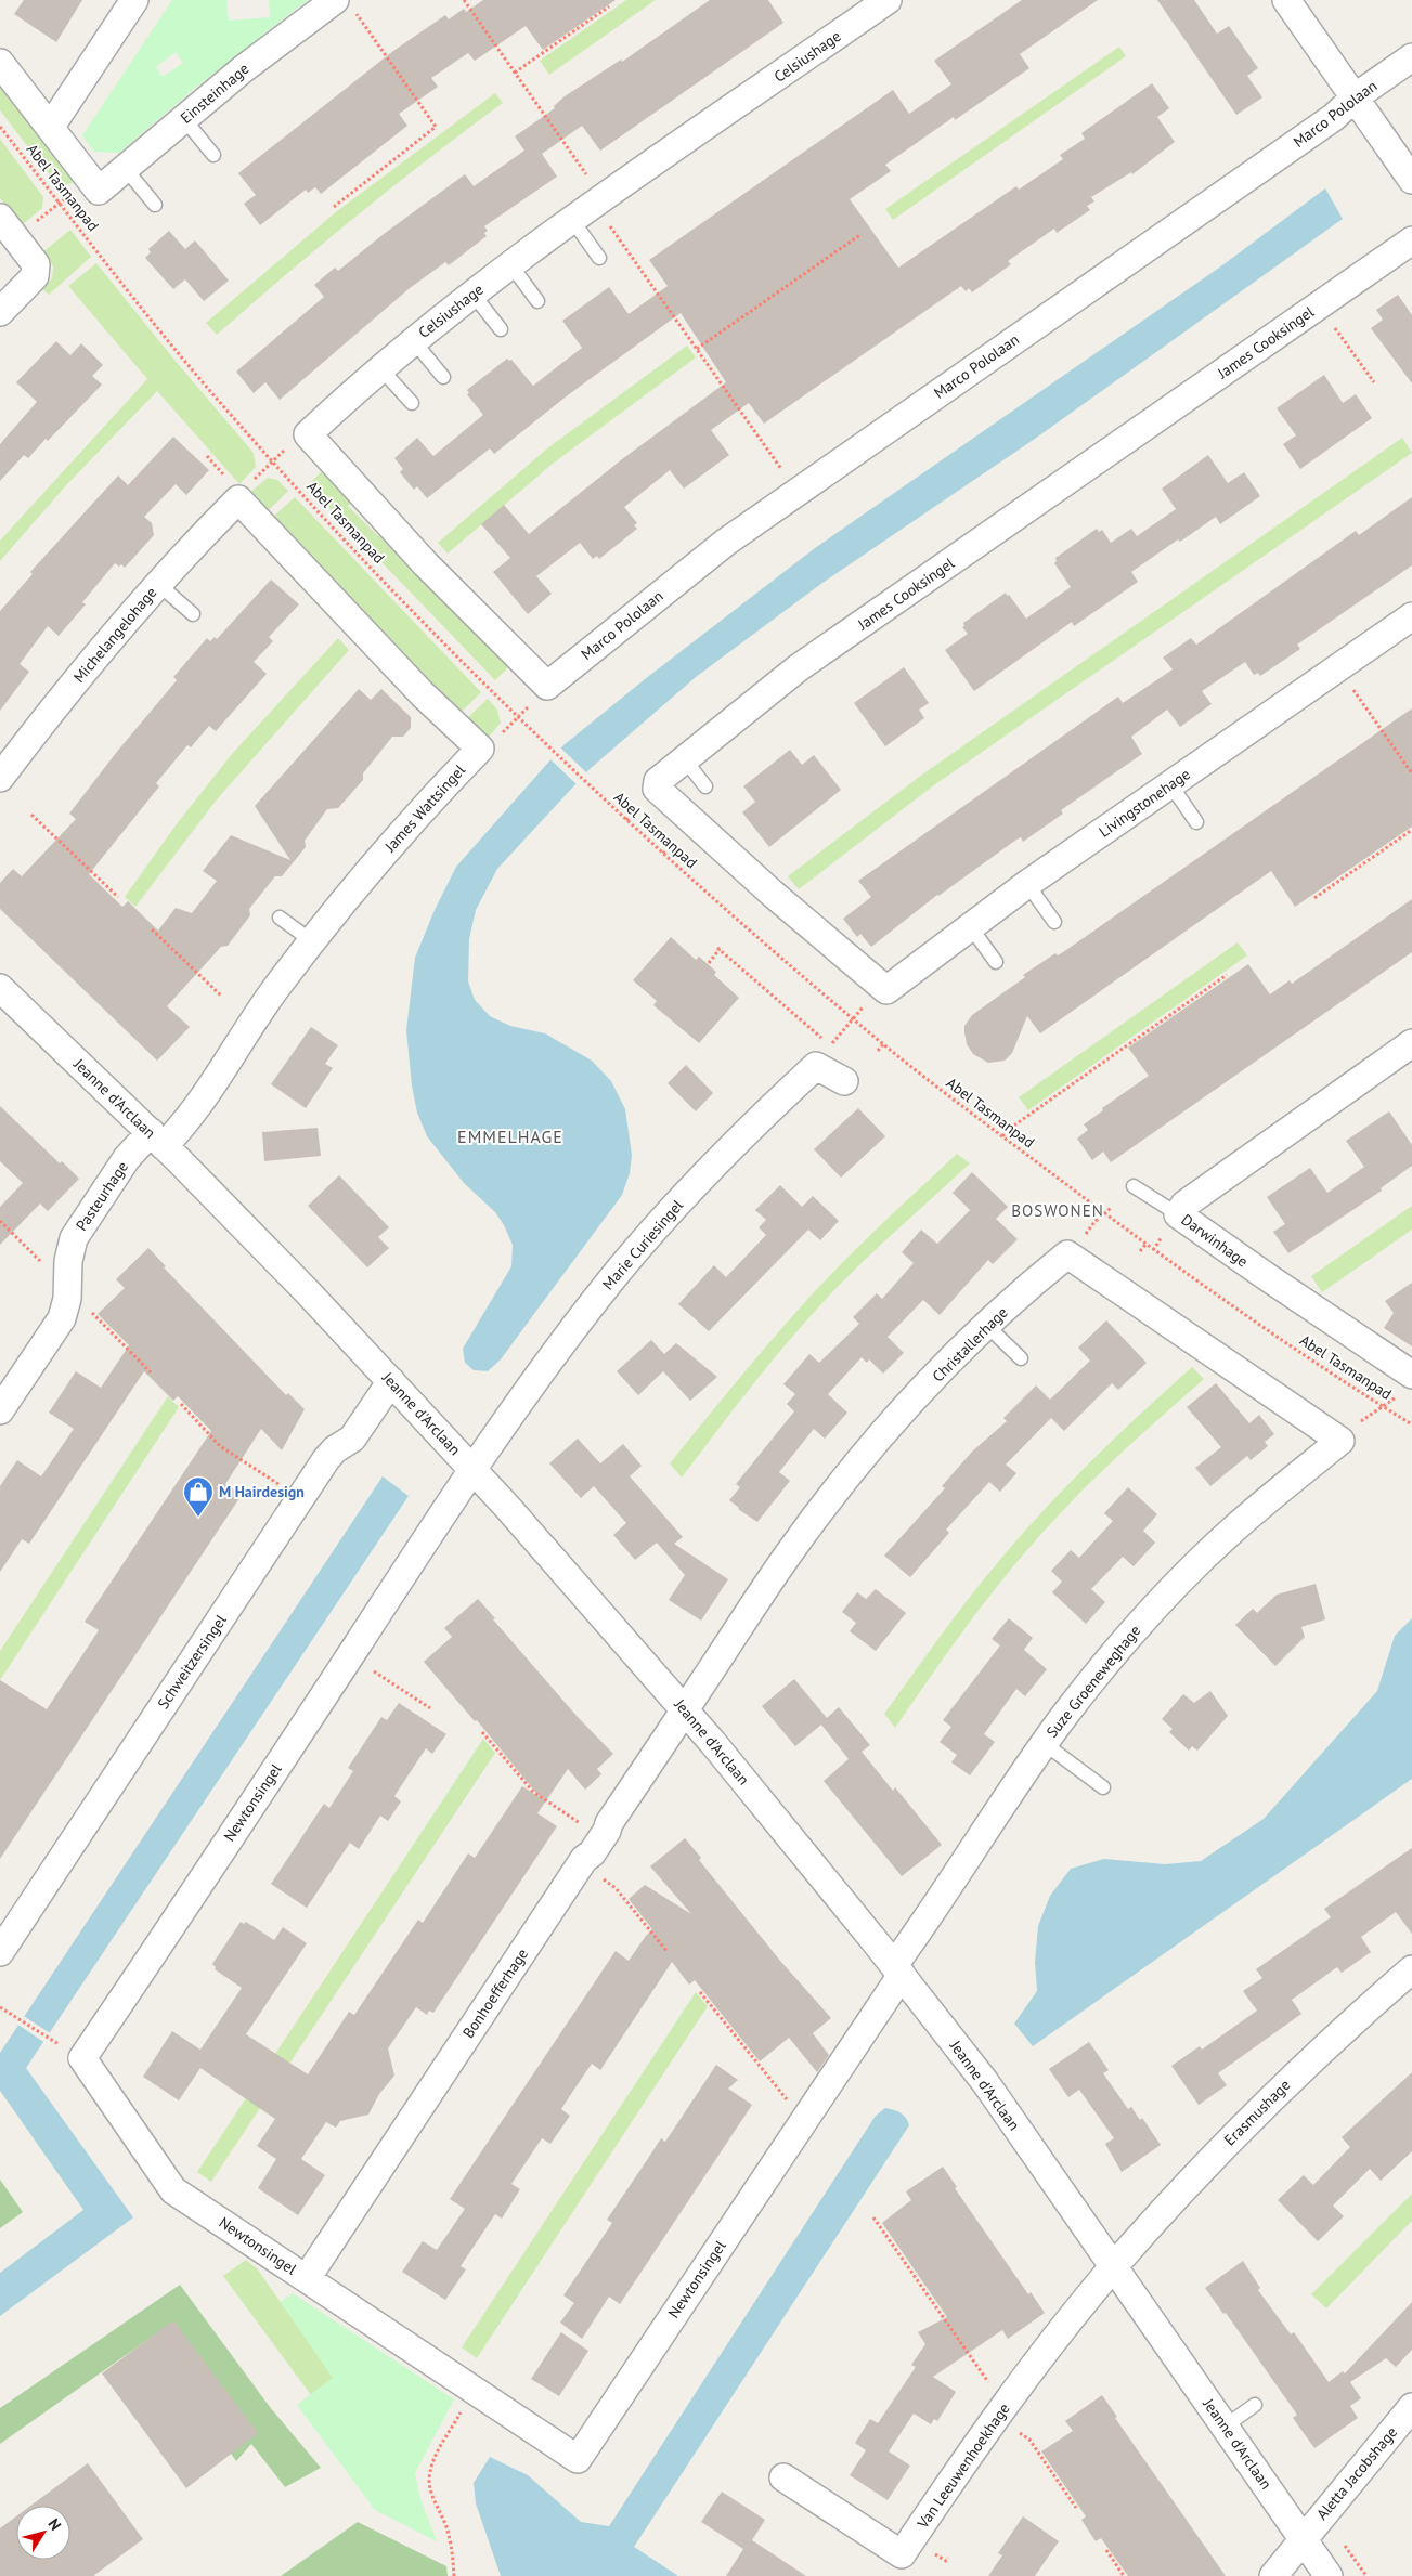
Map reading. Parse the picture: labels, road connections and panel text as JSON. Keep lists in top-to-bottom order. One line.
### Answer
{"streets":{"street":["Celsiushage","Einsteinhage","Marco Pololaan","James Cooksingel","Michelangelohage","Livingstonehage","James Wattsingel","Jeanne d'Arclaan","Pasteurhage","Darwinhage","Marie Curiesingel","Christallerhage","Schweitzersingel","Suze Groeneweghage","Newtonsingel","Bonhoefferhage","Erasmushage","Van Leeuwenhoekhage","Aletta Jacobshage"],"path":["Abel Tasmanpad"]},"crossings":[["Celsiushage","Marco Pololaan"],["James Cooksingel","Livingstonehage"],["Michelangelohage","James Wattsingel"],["James Wattsingel","Jeanne d'Arclaan"],["James Wattsingel","Pasteurhage"],["Jeanne d'Arclaan","Pasteurhage"],["Jeanne d'Arclaan","Marie Curiesingel"],["Jeanne d'Arclaan","Christallerhage"],["Jeanne d'Arclaan","Schweitzersingel"],["Jeanne d'Arclaan","Suze Groeneweghage"],["Jeanne d'Arclaan","Newtonsingel"],["Jeanne d'Arclaan","Bonhoefferhage"],["Jeanne d'Arclaan","Erasmushage"],["Jeanne d'Arclaan","Van Leeuwenhoekhage"],["Jeanne d'Arclaan","Aletta Jacobshage"],["Marie Curiesingel","Newtonsingel"],["Christallerhage","Suze Groeneweghage"],["Christallerhage","Bonhoefferhage"],["Suze Groeneweghage","Newtonsingel"],["Newtonsingel","Bonhoefferhage"],["Erasmushage","Van Leeuwenhoekhage"]],"districts":["EMMELHAGE","BOSWONEN"],"places":{"shop":["M Hairdesign"]},"north":"top right"}
